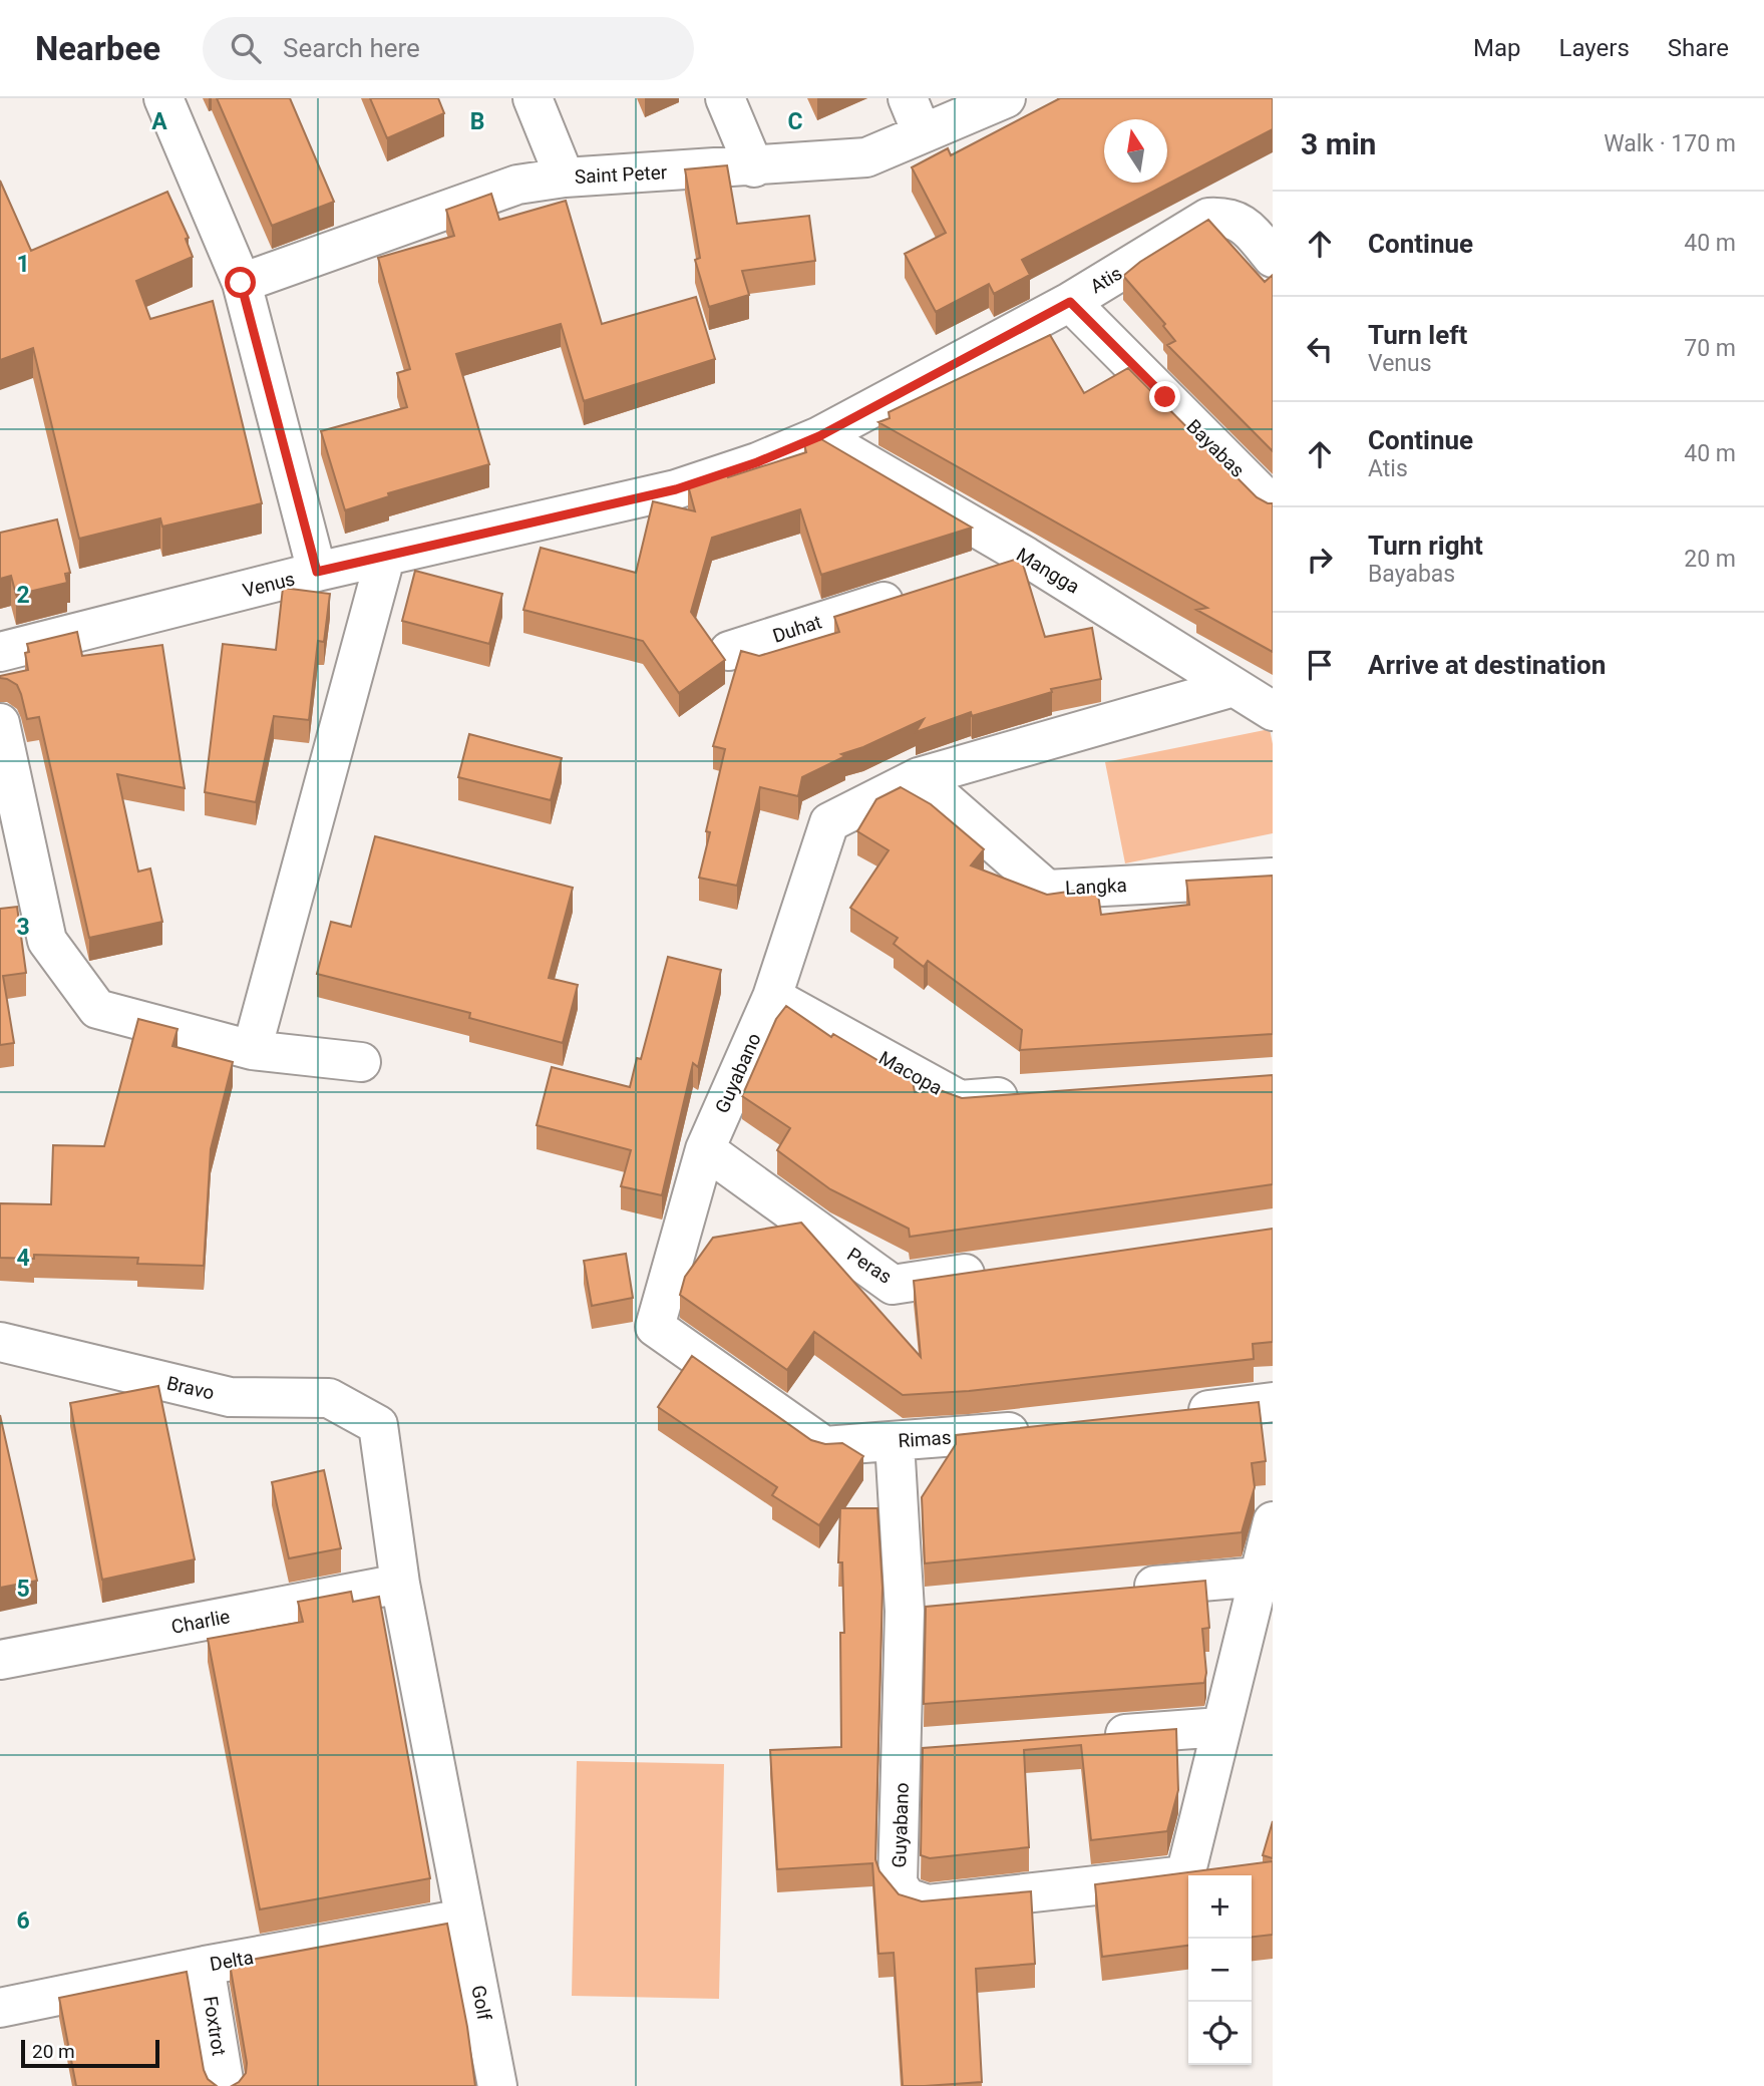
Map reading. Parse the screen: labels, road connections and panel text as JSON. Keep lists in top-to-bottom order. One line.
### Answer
{"streets":{"street":["Saint Peter","Atis","Bayabas","Mangga","Venus","Duhat","Langka","Guyabano","Macopa","Peras","Bravo","Rimas","Charlie","Delta","Golf","Foxtrot"]},"crossings":[["Atis","Bayabas"],["Atis","Mangga"],["Atis","Venus"],["Mangga","Venus"],["Langka","Guyabano"],["Guyabano","Macopa"],["Guyabano","Peras"],["Guyabano","Rimas"],["Bravo","Golf"],["Charlie","Golf"],["Delta","Golf"],["Delta","Foxtrot"]],"scale_bar":"20 m","north":"top","page":{"header":"Nearbee","search":"Search here","nav":["Map","Layers","Share"],"heading":["3 min","Walk · 170 m"],"list":[["Continue","40 m"],["Turn left","Venus","70 m"],["Continue","Atis","40 m"],["Turn right","Bayabas","20 m"],"Arrive at destination"],"map_buttons":["+","−"],"scale":"20 m"},"grid":{"columns":["A","B","C"],"rows":["1","2","3","4","5","6"]}}
